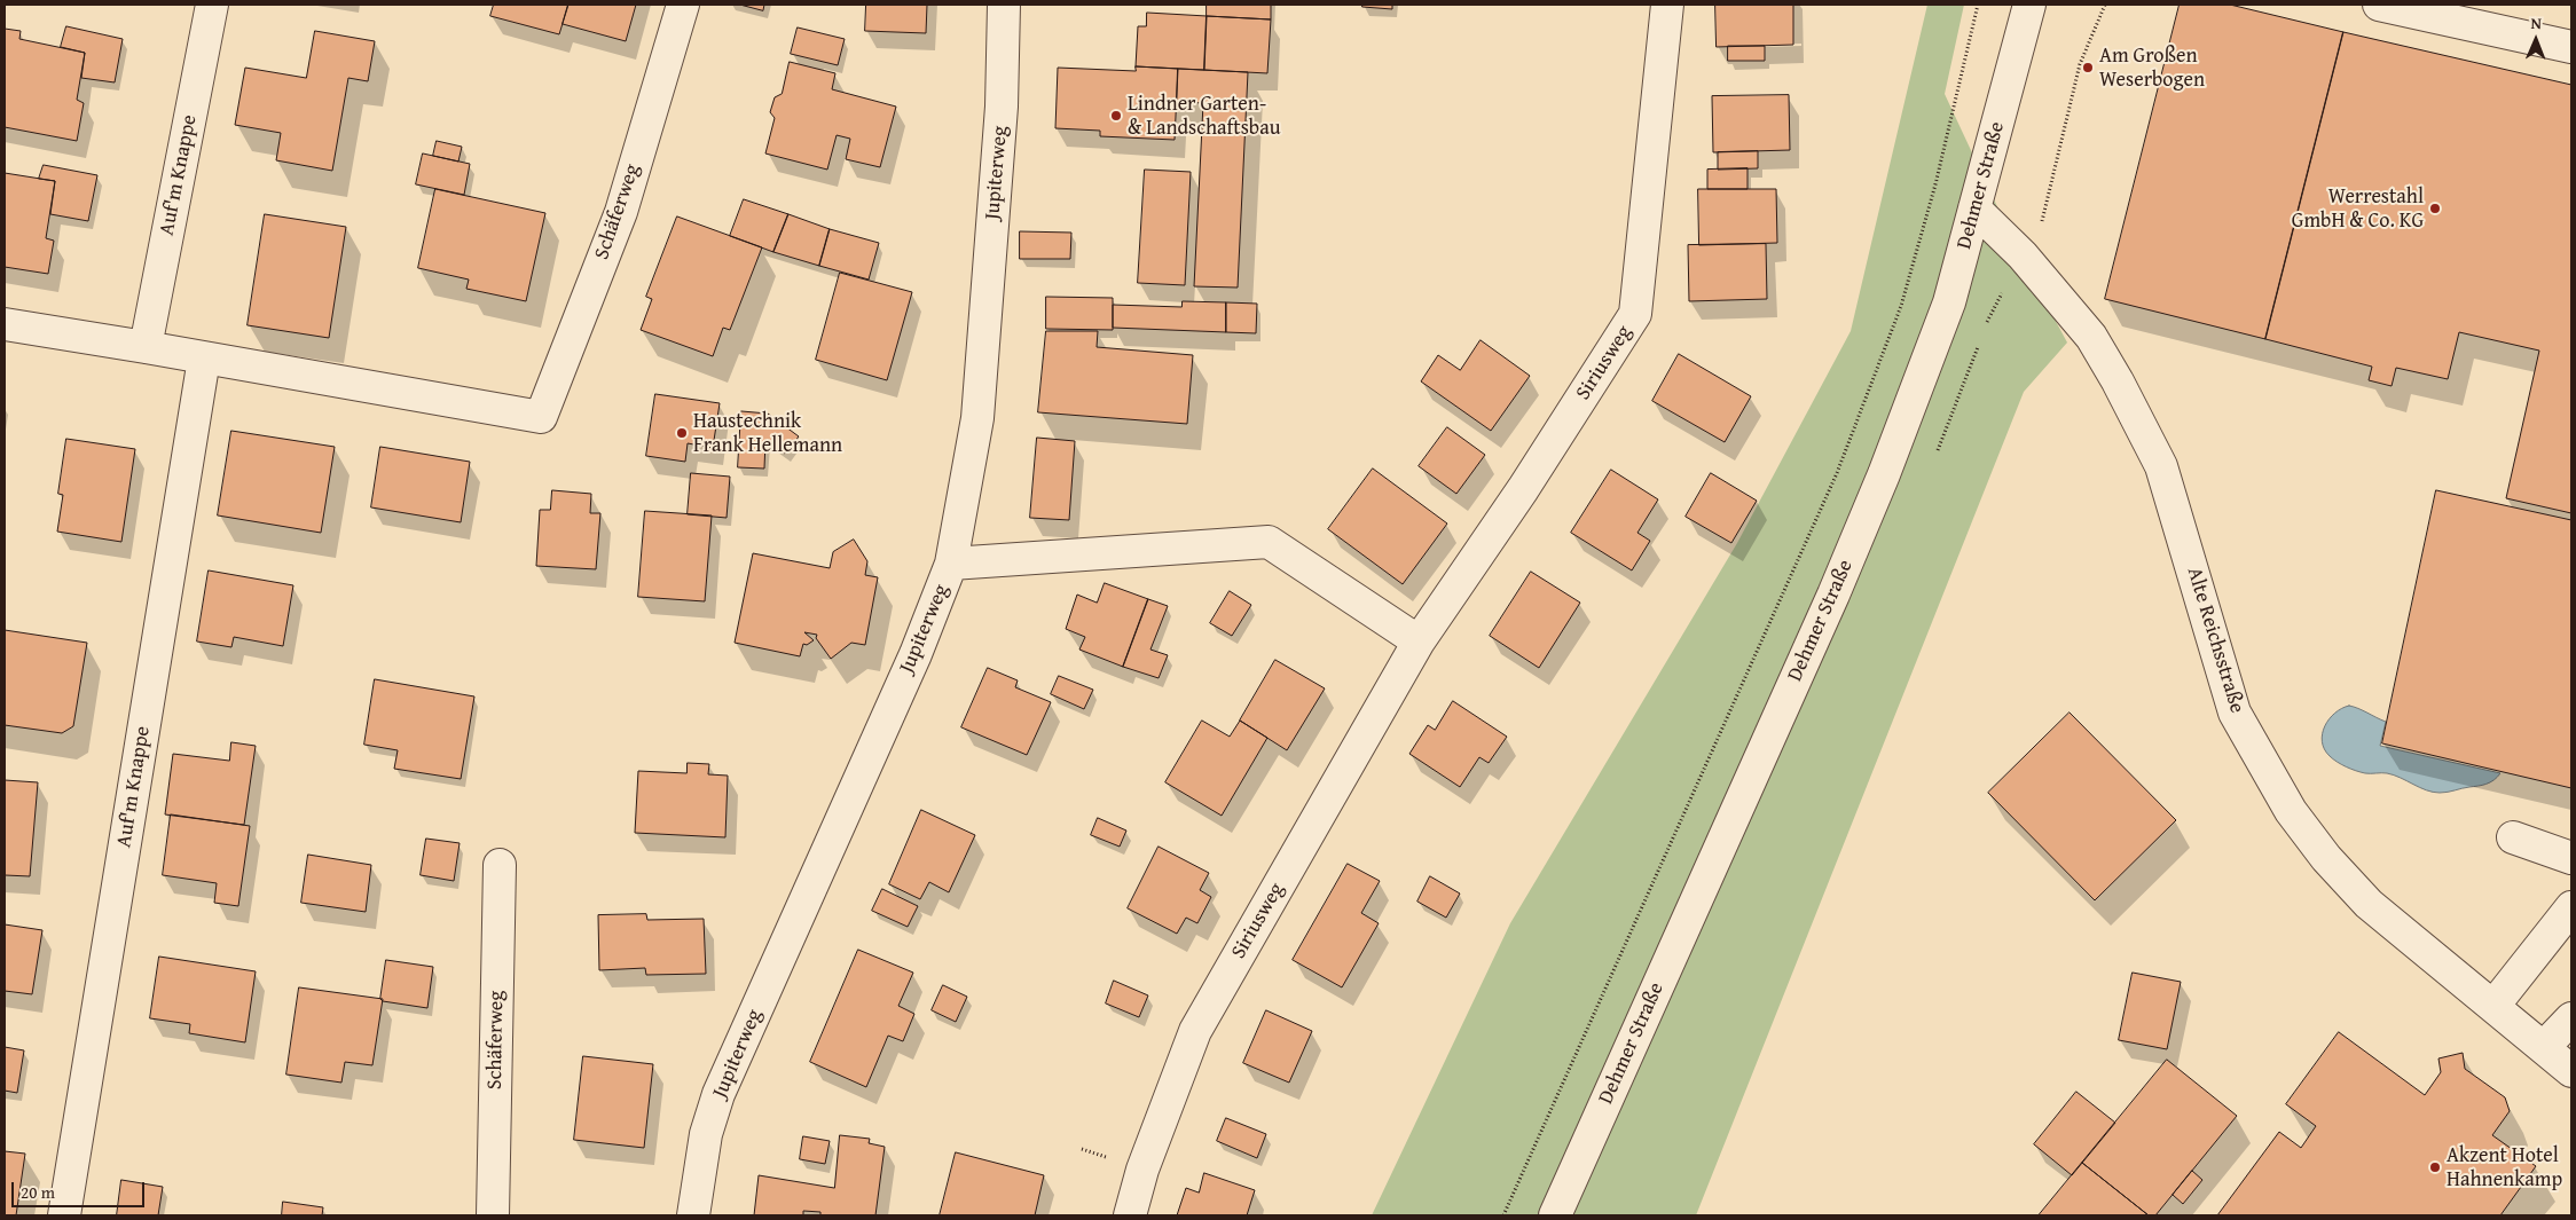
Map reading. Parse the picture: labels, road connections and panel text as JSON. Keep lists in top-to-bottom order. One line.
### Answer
{"streets":{"street":["Jupiterweg","Auf'm Knappe","Dehmer Straße","Schäferweg","Siriusweg","Alte Reichsstraße"]},"crossings":[["Auf'm Knappe","Schäferweg"],["Dehmer Straße","Alte Reichsstraße"]],"places":["Am Großen Weserbogen","Lindner Garten- & Landschaftsbau","Werrestahl GmbH & Co. KG","Haustechnik Frank Hellemann","Akzent Hotel Hahnenkamp"],"scale_bar":"20 m","north":"top"}
